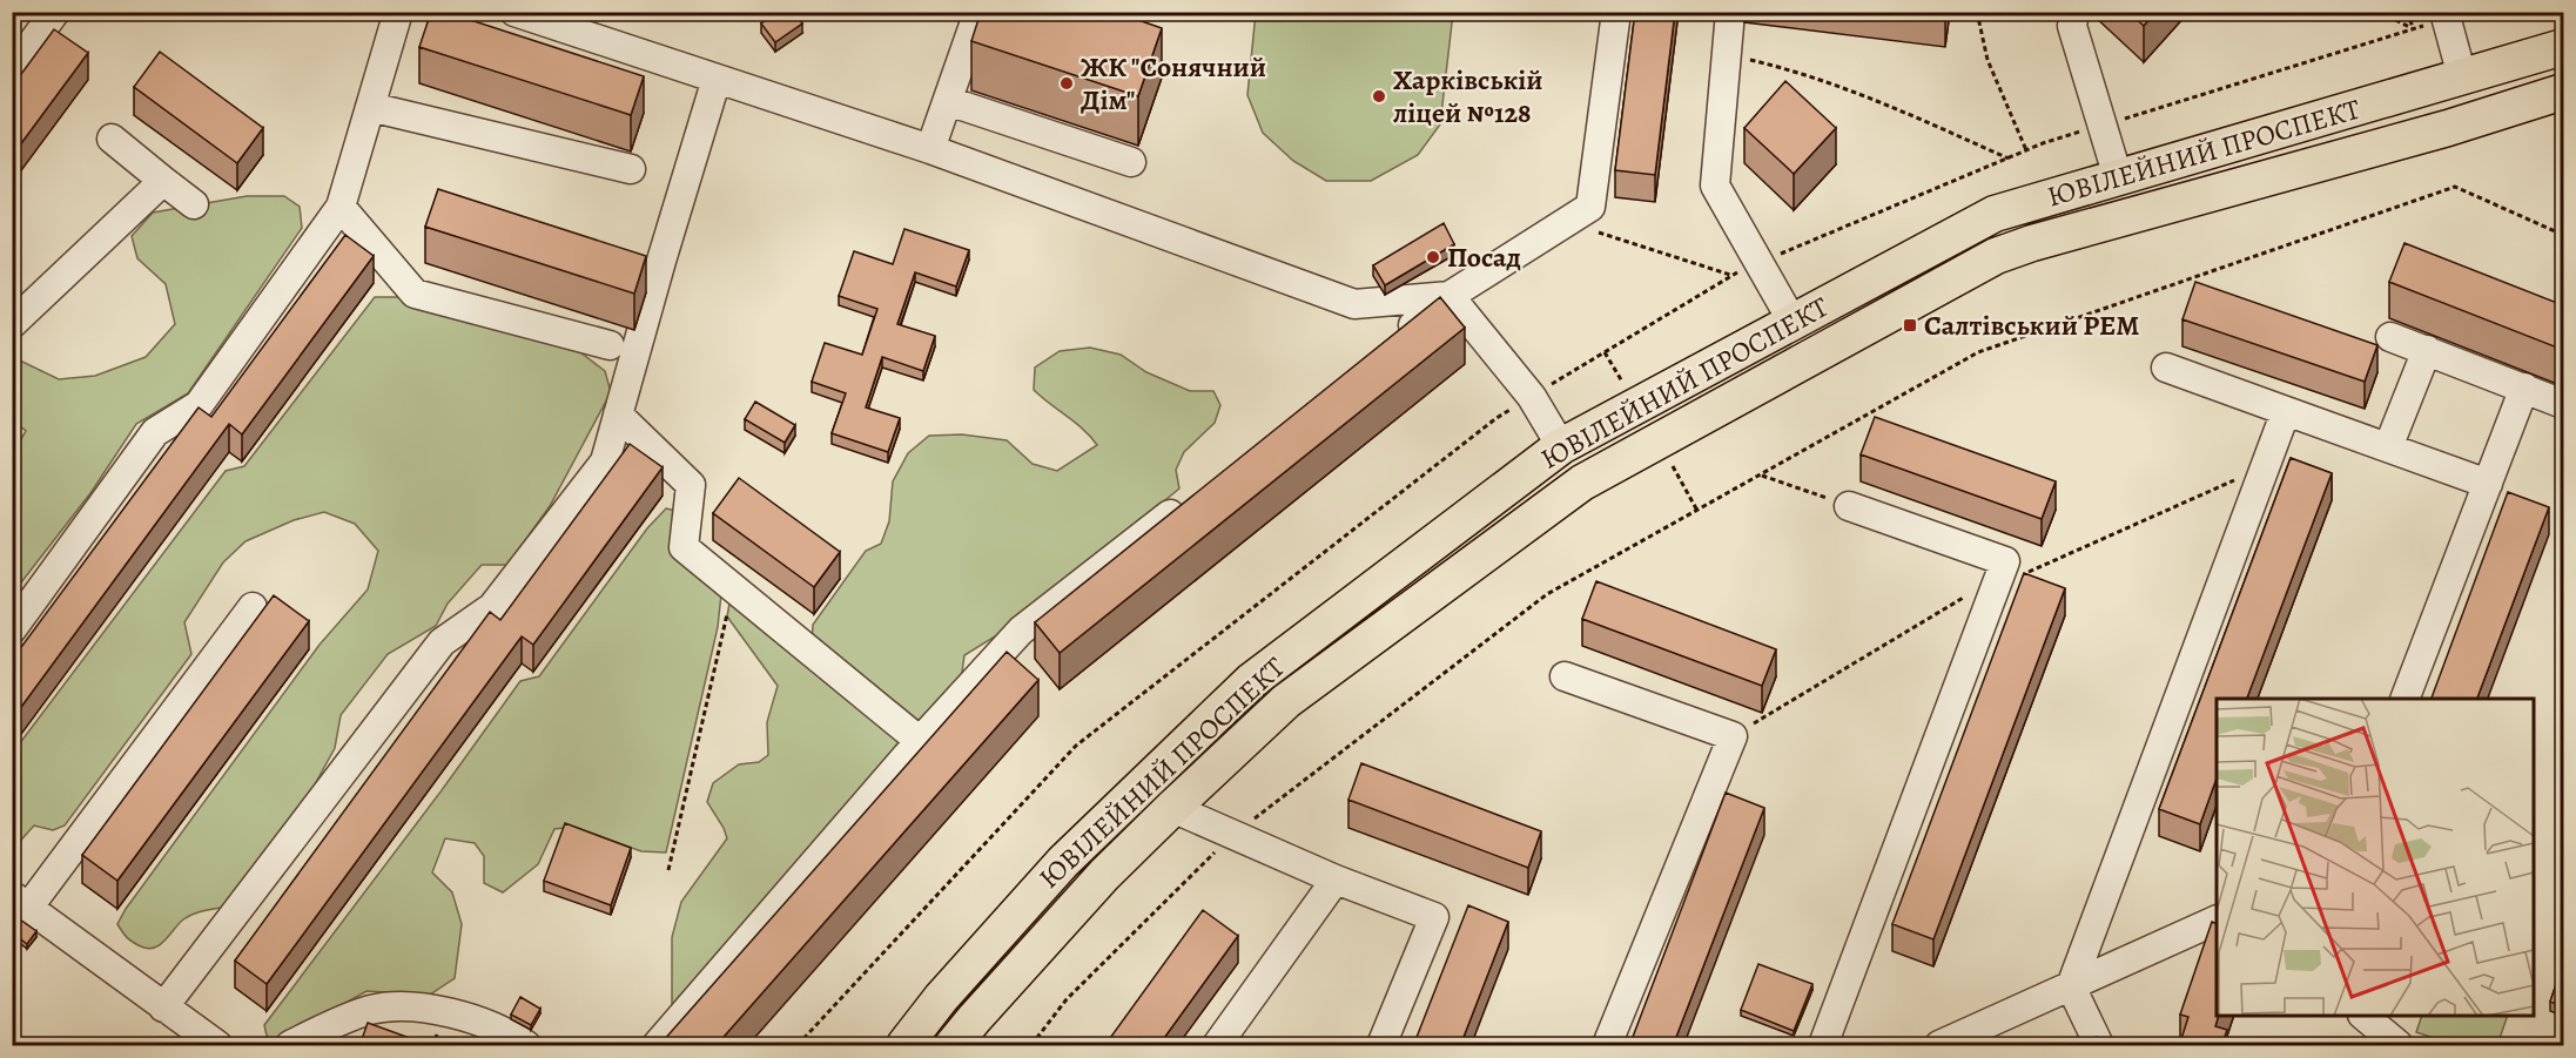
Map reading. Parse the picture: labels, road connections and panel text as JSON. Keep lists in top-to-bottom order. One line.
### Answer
{"streets":{"main road":["ЮВІЛЕЙНИЙ ПРОСПЕКТ"]},"places":{"other":["ЖК \"Сонячний Дім\"","Харківській ліцей №128","Посад"],"transit":["Салтівський РЕМ"]}}
